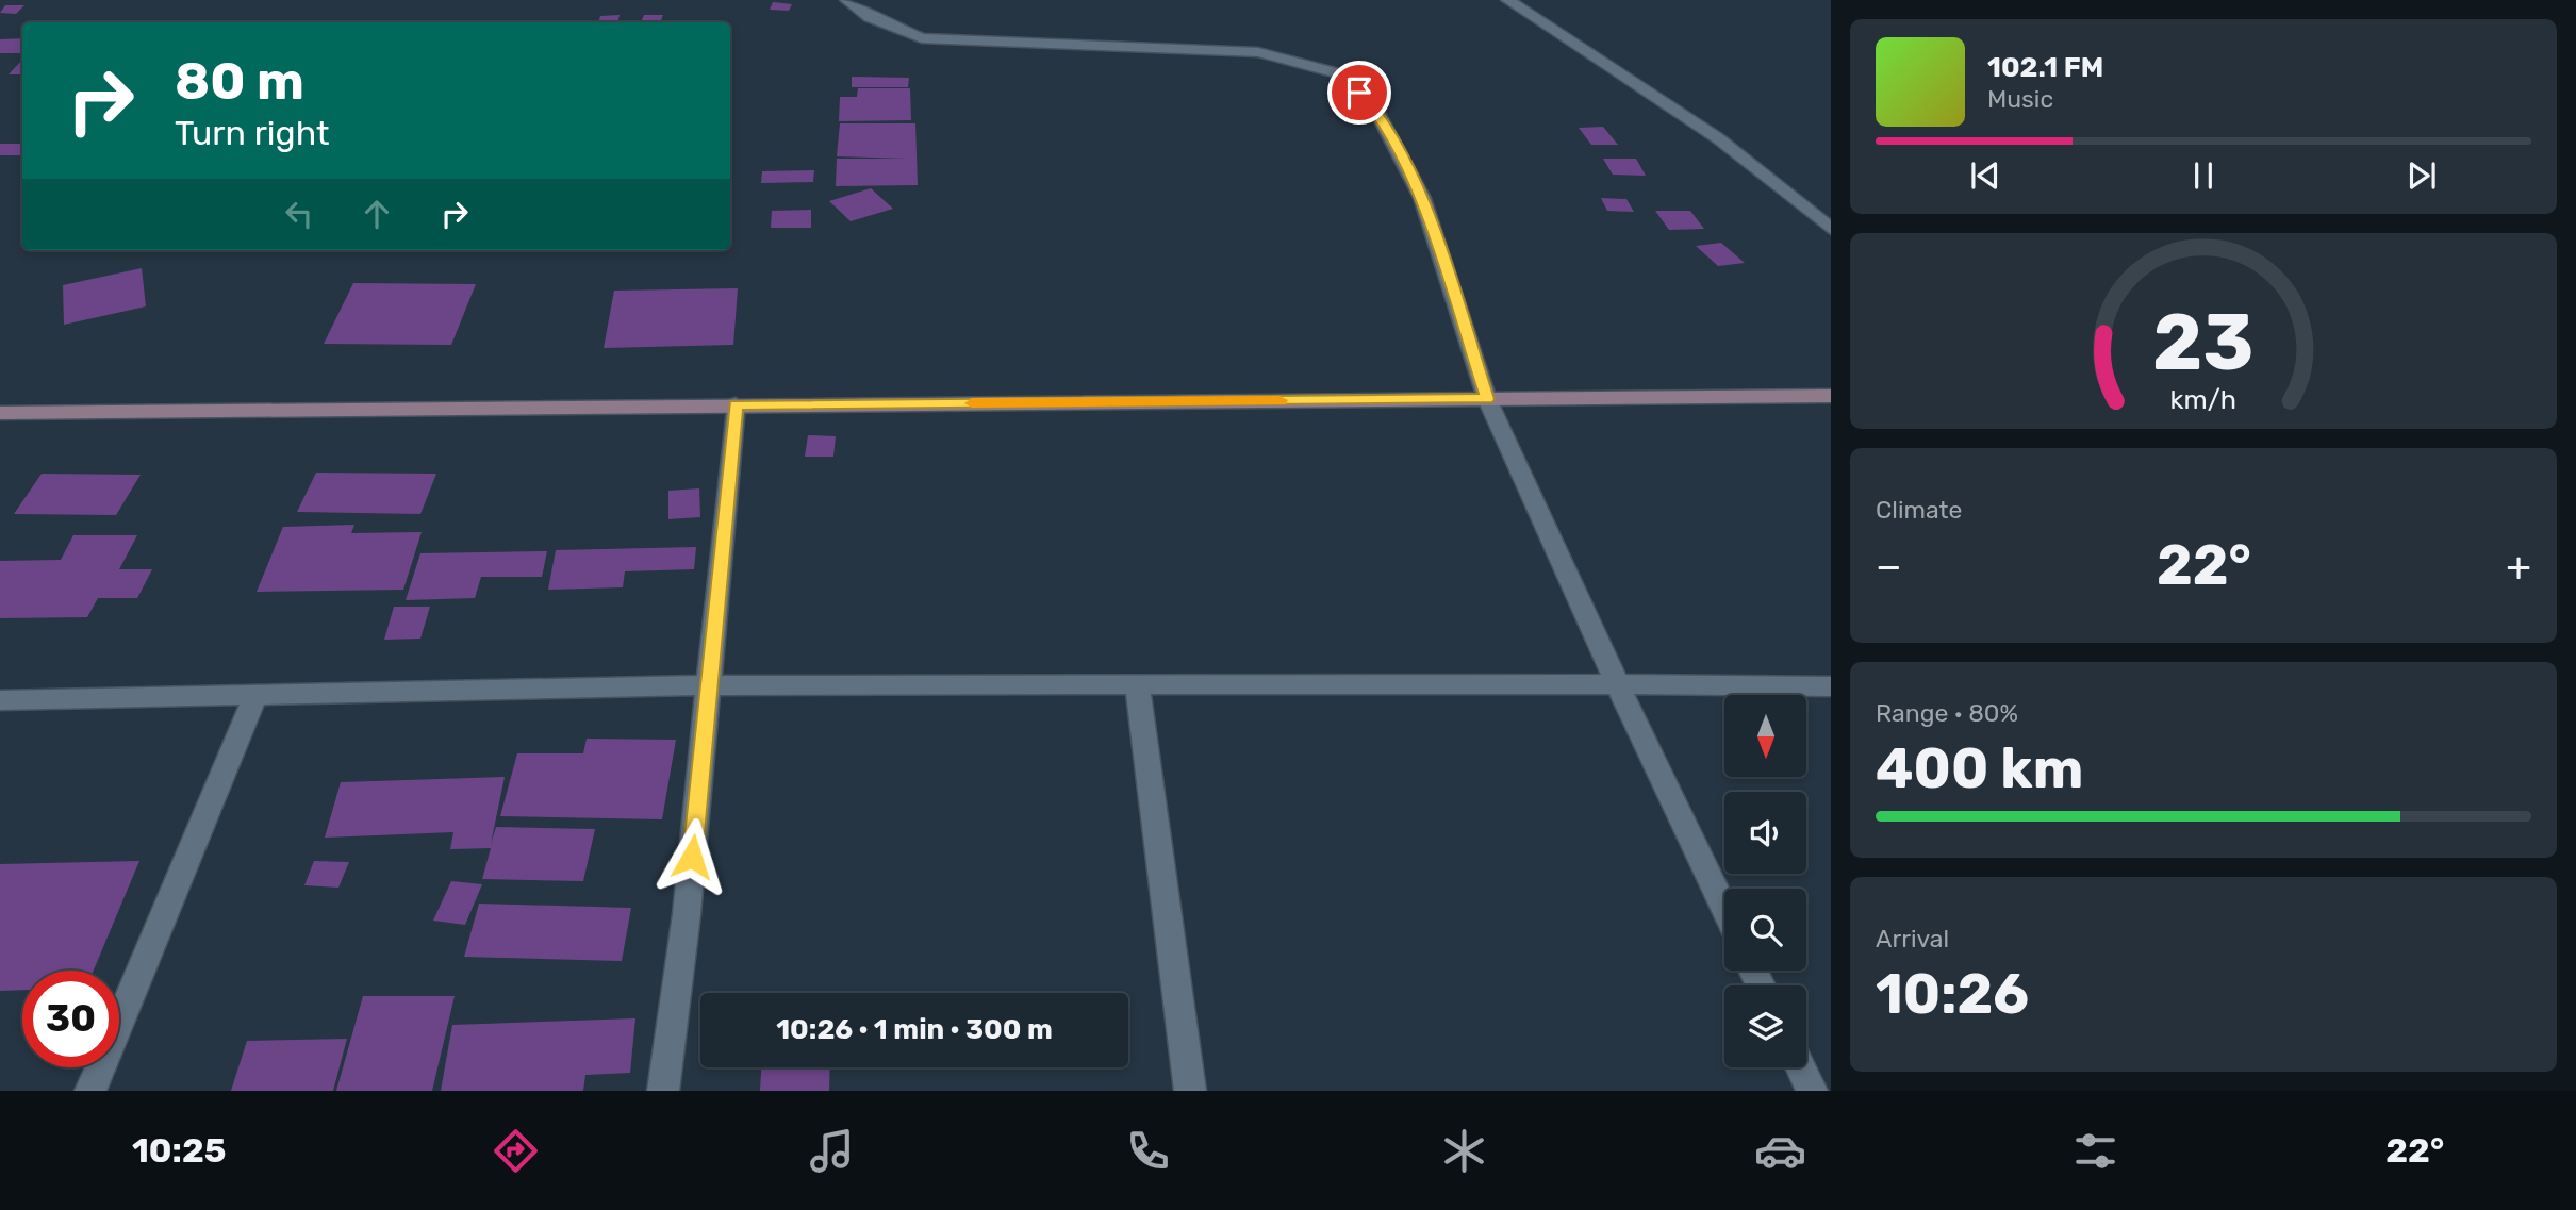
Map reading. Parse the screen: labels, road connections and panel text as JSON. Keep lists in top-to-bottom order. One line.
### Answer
{"north":"bottom","page":{"turn":["80 m","Turn right"],"song":["102.1 FM","Music"],"tile":["Climate",["Range · 80%","400 km"],["Arrival","10:26"]],"heat":["−","22°","+"],"limit":"30","trip":"10:26 · 1 min · 300 m","tabs":["10:25","22°"],"gauge":["23","km/h"]}}
